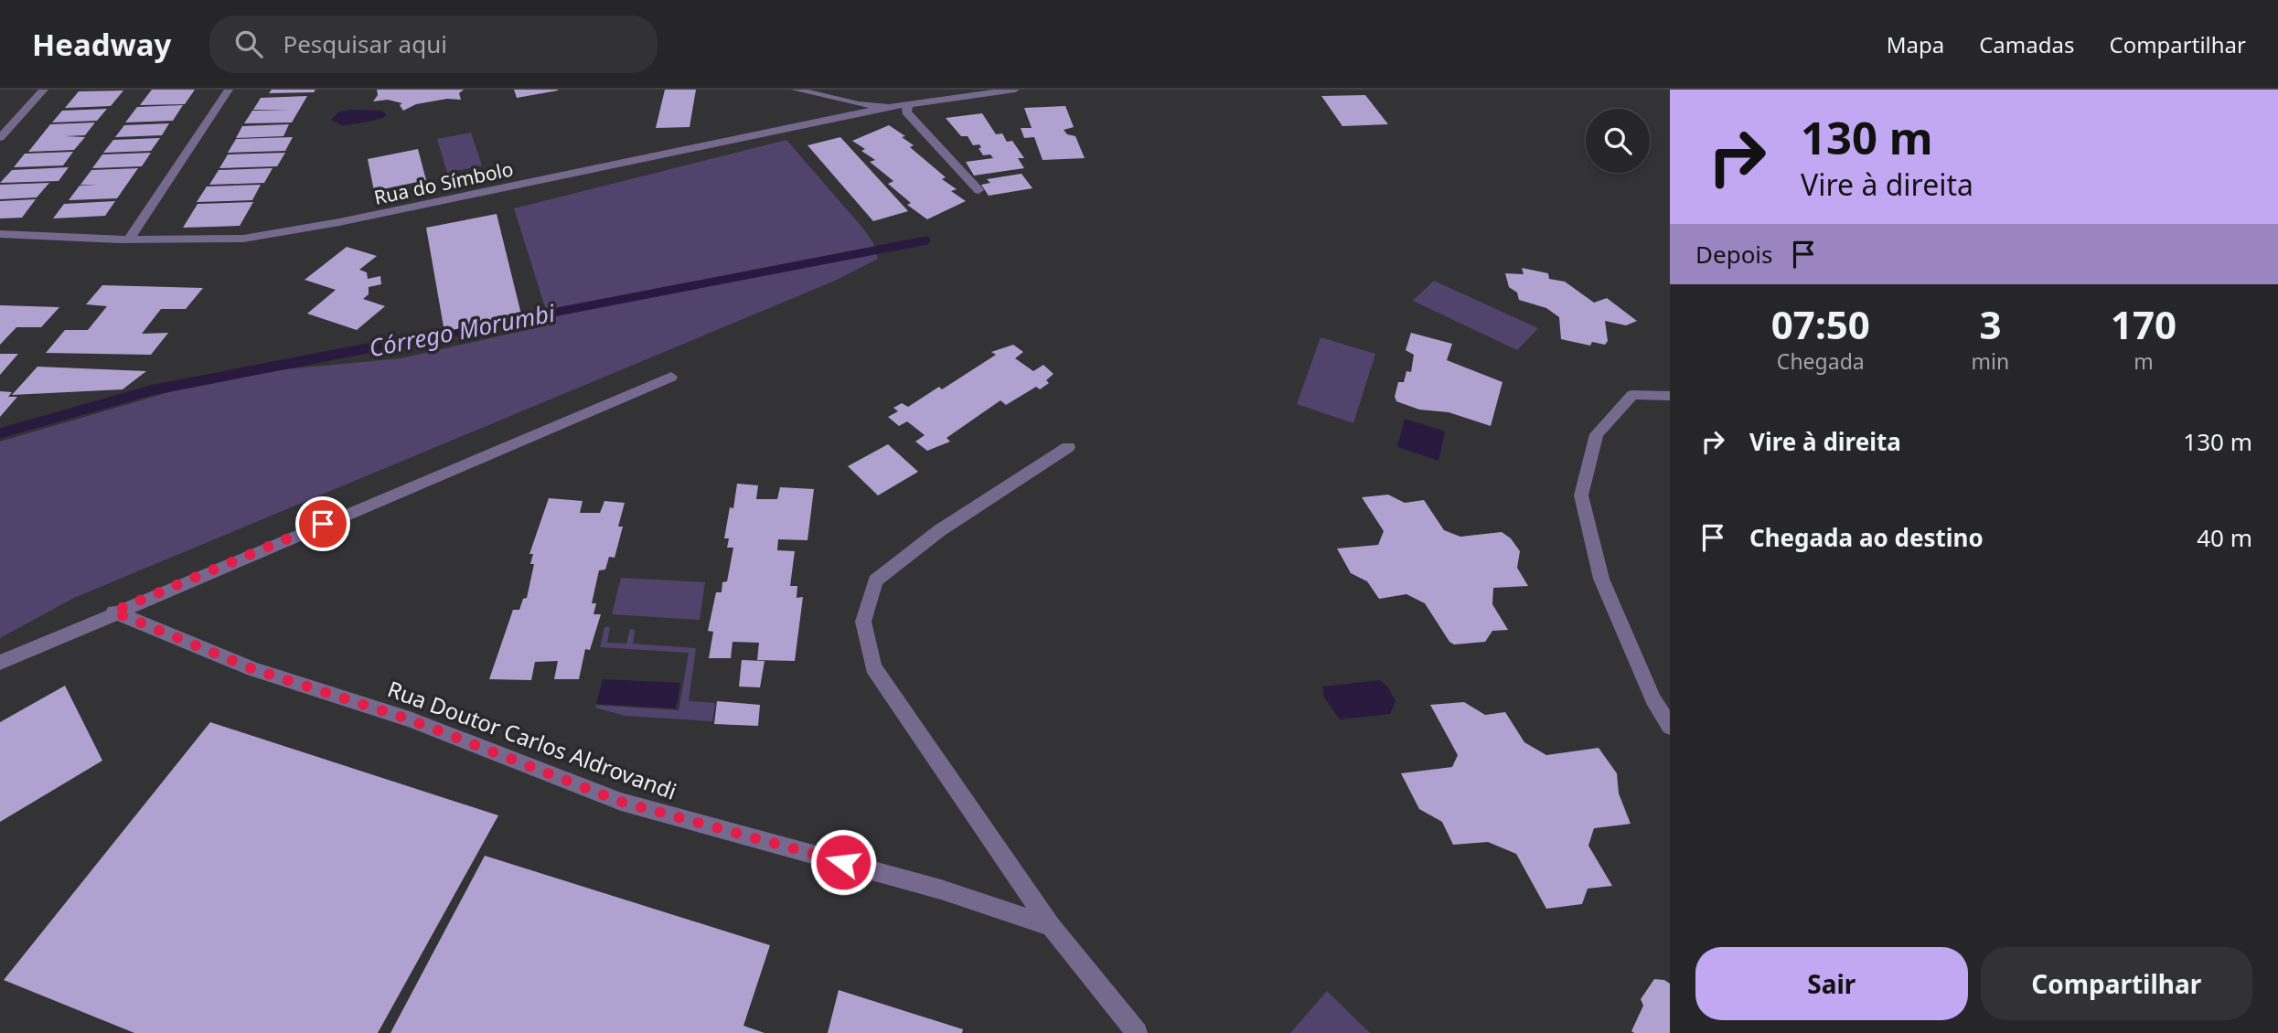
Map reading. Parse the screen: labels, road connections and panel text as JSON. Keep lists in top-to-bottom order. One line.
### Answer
{"streets":{"street":["Rua do Símbolo","Rua Doutor Carlos Aldrovandi"]},"water":["Córrego Morumbi"],"page":{"header":"Headway","search":"Pesquisar aqui","nav":["Mapa","Camadas","Compartilhar"],"turn":["130 m","Vire à direita"],"then":"Depois","eta":["07:50","Chegada","3","min","170","m"],"list":[{"name":"Vire à direita","value":"130 m"},{"name":"Chegada ao destino","value":"40 m"}],"buttons":["Sair","Compartilhar"]}}
